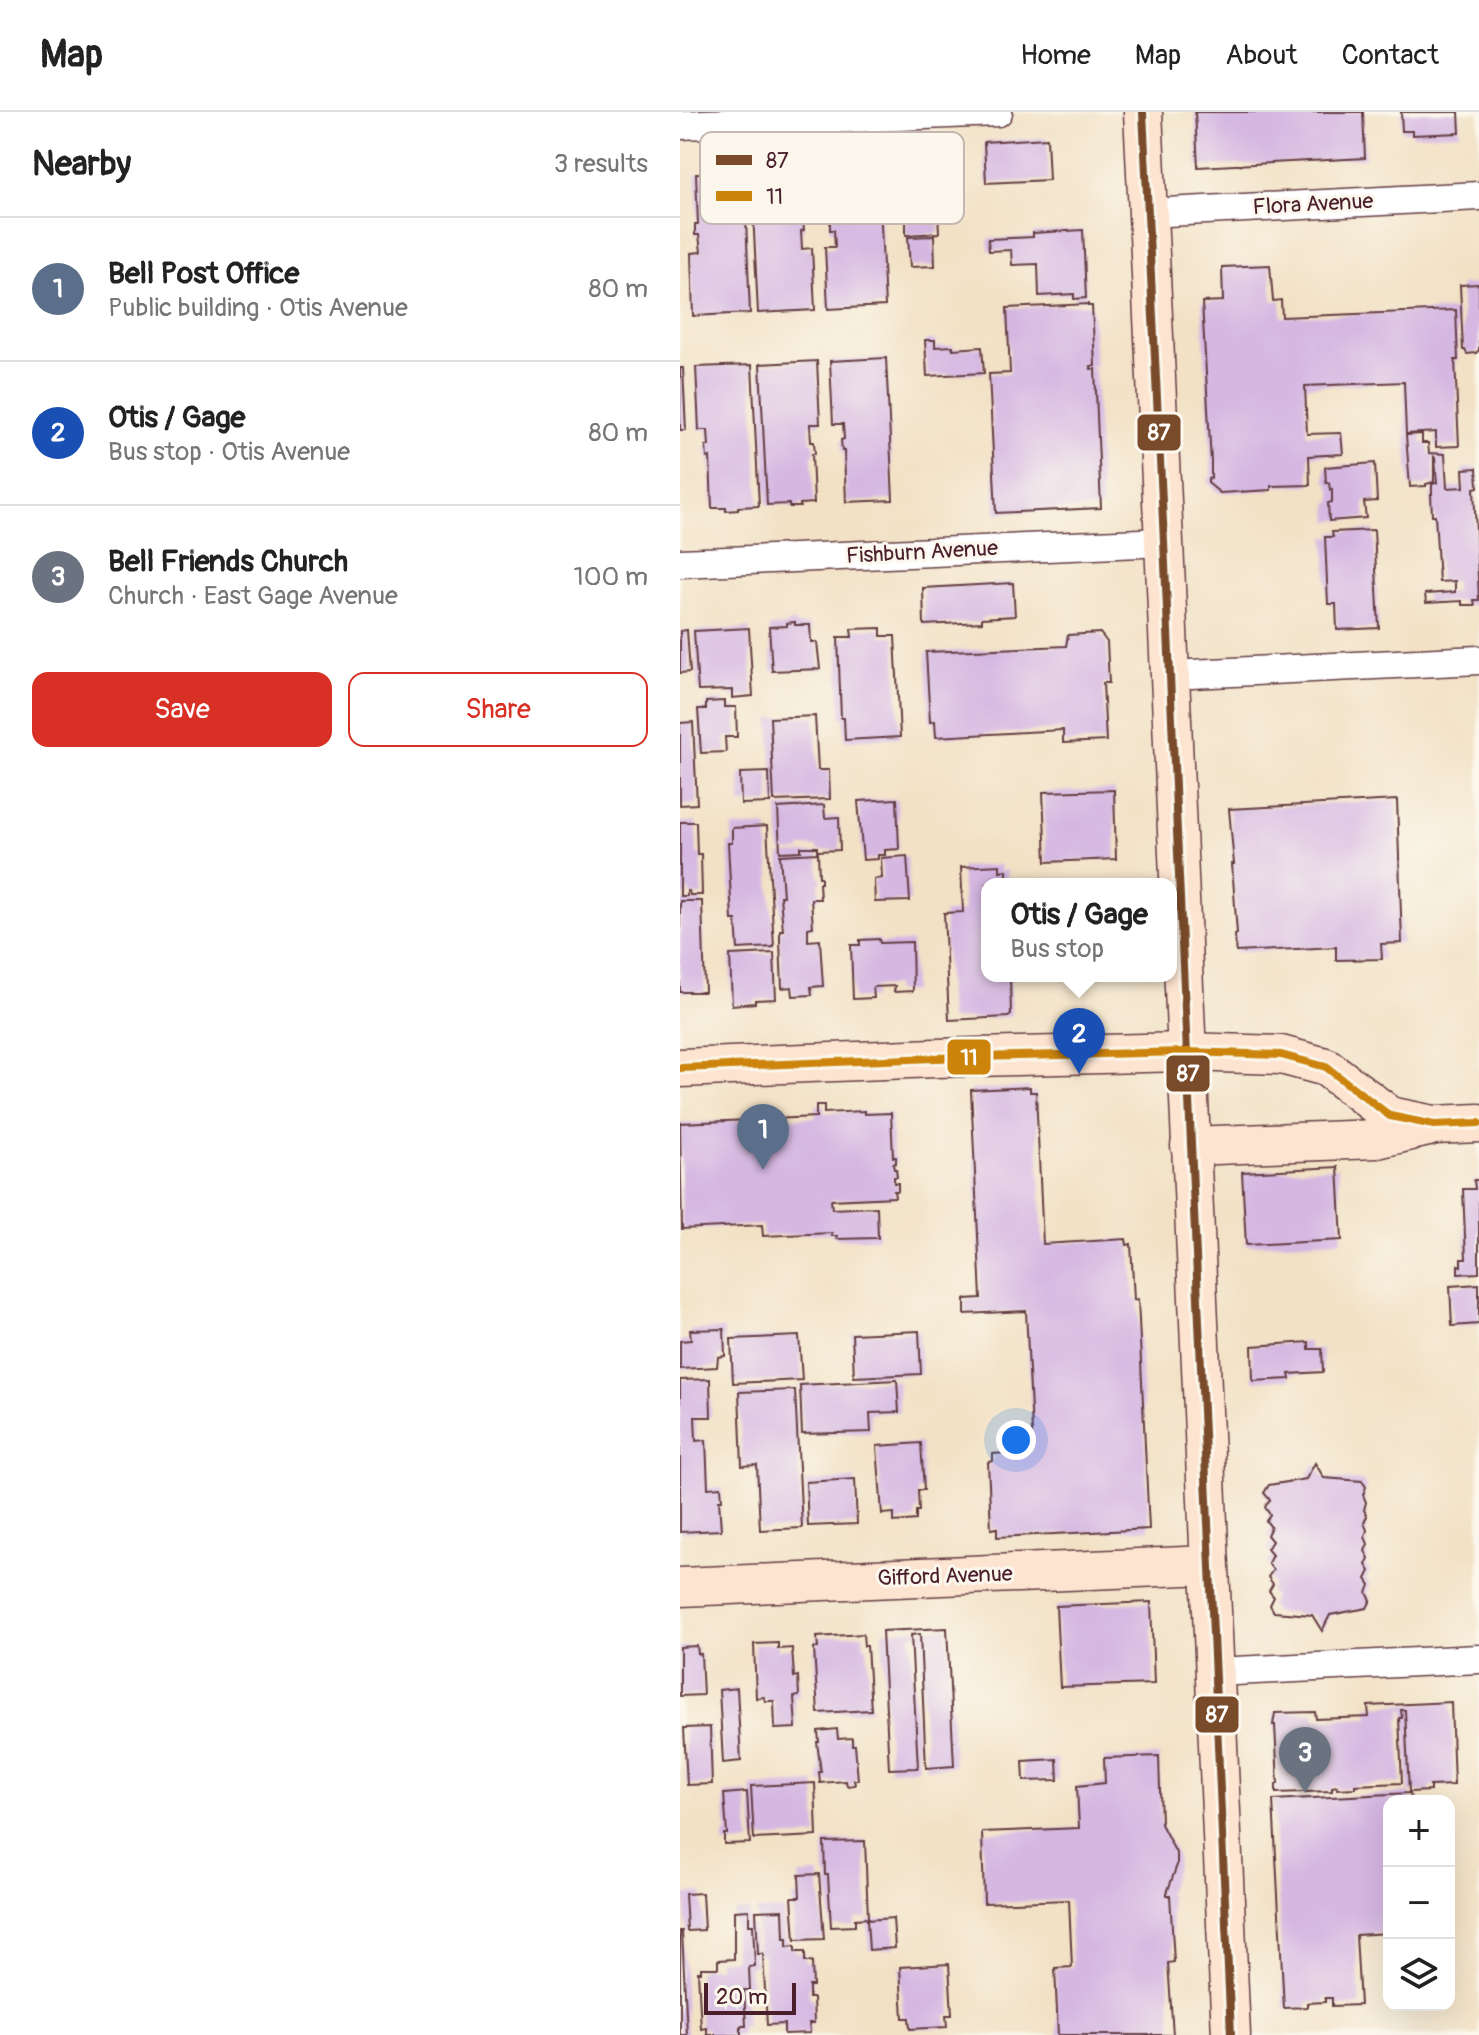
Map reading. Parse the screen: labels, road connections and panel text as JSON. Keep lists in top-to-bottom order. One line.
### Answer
{"streets":{"main road":["Gifford Avenue"],"street":["Flora Avenue","Fishburn Avenue"]},"lines":["transit line 87","transit line 11"],"legend":["87","11"],"scale_bar":"20 m","page":{"header":"Map","nav":["Home","Map","About","Contact"],"heading":["Nearby","3 results"],"list":[{"mark":"1","name":"Bell Post Office","note":"Public building · Otis Avenue","value":"80 m"},{"mark":"2","name":"Otis / Gage","note":"Bus stop · Otis Avenue","value":"80 m"},{"mark":"3","name":"Bell Friends Church","note":"Church · East Gage Avenue","value":"100 m"}],"buttons":["Save","Share"],"popup":["Otis / Gage","Bus stop"],"pins":["2","1","3"],"map_buttons":["+","−"],"scale":"20 m"}}
